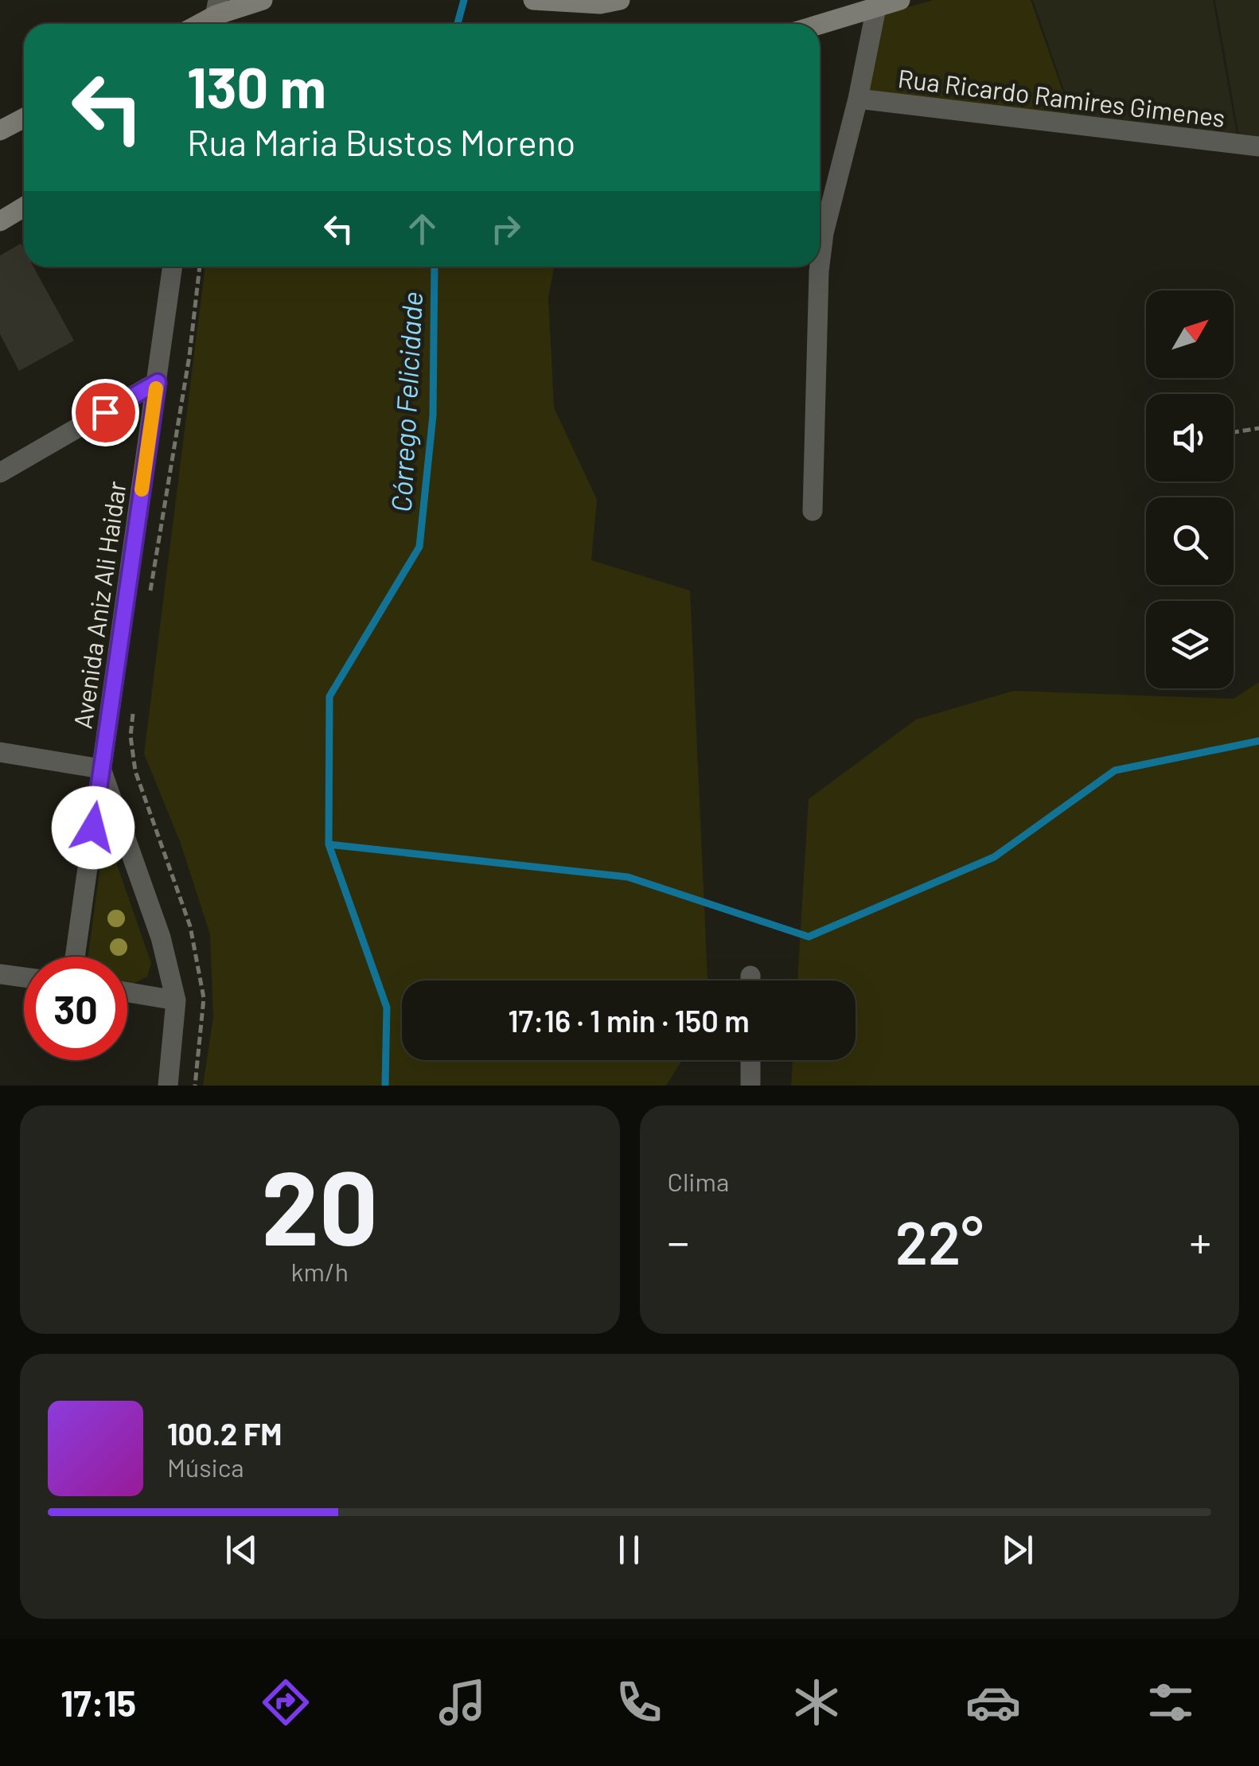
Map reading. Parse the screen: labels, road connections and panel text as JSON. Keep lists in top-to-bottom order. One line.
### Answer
{"streets":{"street":["Rua Ricardo Ramires Gimenes","Avenida Aniz Ali Haidar"]},"water":["Córrego Felicidade"],"north":"top right","page":{"turn":["130 m","Rua Maria Bustos Moreno"],"limit":"30","trip":"17:16 · 1 min · 150 m","tile":[["20","km/h"],"Clima"],"heat":["−","22°","+"],"song":["100.2 FM","Música"],"tabs":"17:15"}}
